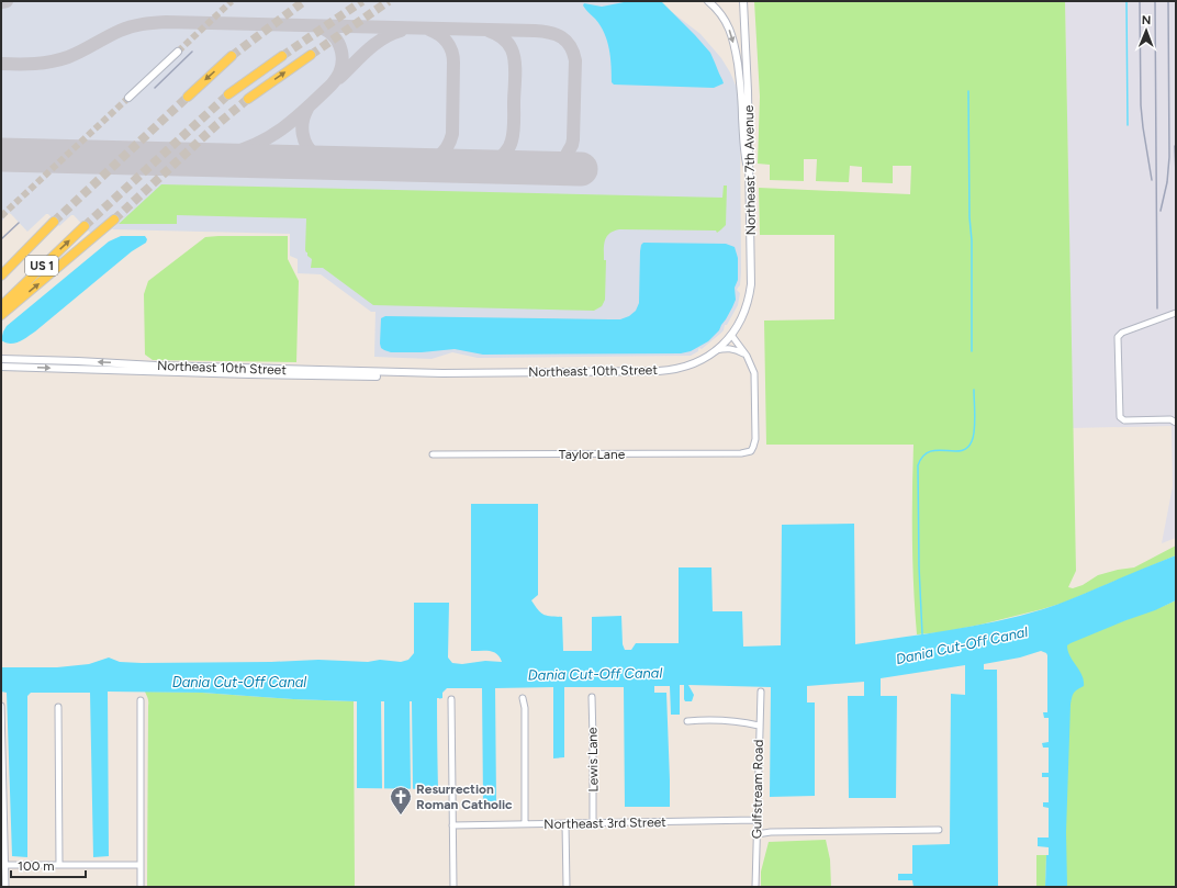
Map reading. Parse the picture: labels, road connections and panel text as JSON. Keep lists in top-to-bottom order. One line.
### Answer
{"streets":{"main road":["US 1"],"street":["Northeast 7th Avenue","Northeast 10th Street","Taylor Lane","Lewis Lane","Gulfstream Road","Northeast 3rd Street"]},"crossings":[["Northeast 7th Avenue","Northeast 10th Street"],["Lewis Lane","Northeast 3rd Street"],["Gulfstream Road","Northeast 3rd Street"]],"water":["Dania Cut-Off Canal"],"places":{"church":["Resurrection Roman Catholic"]},"scale_bar":"100 m","north":"top"}
